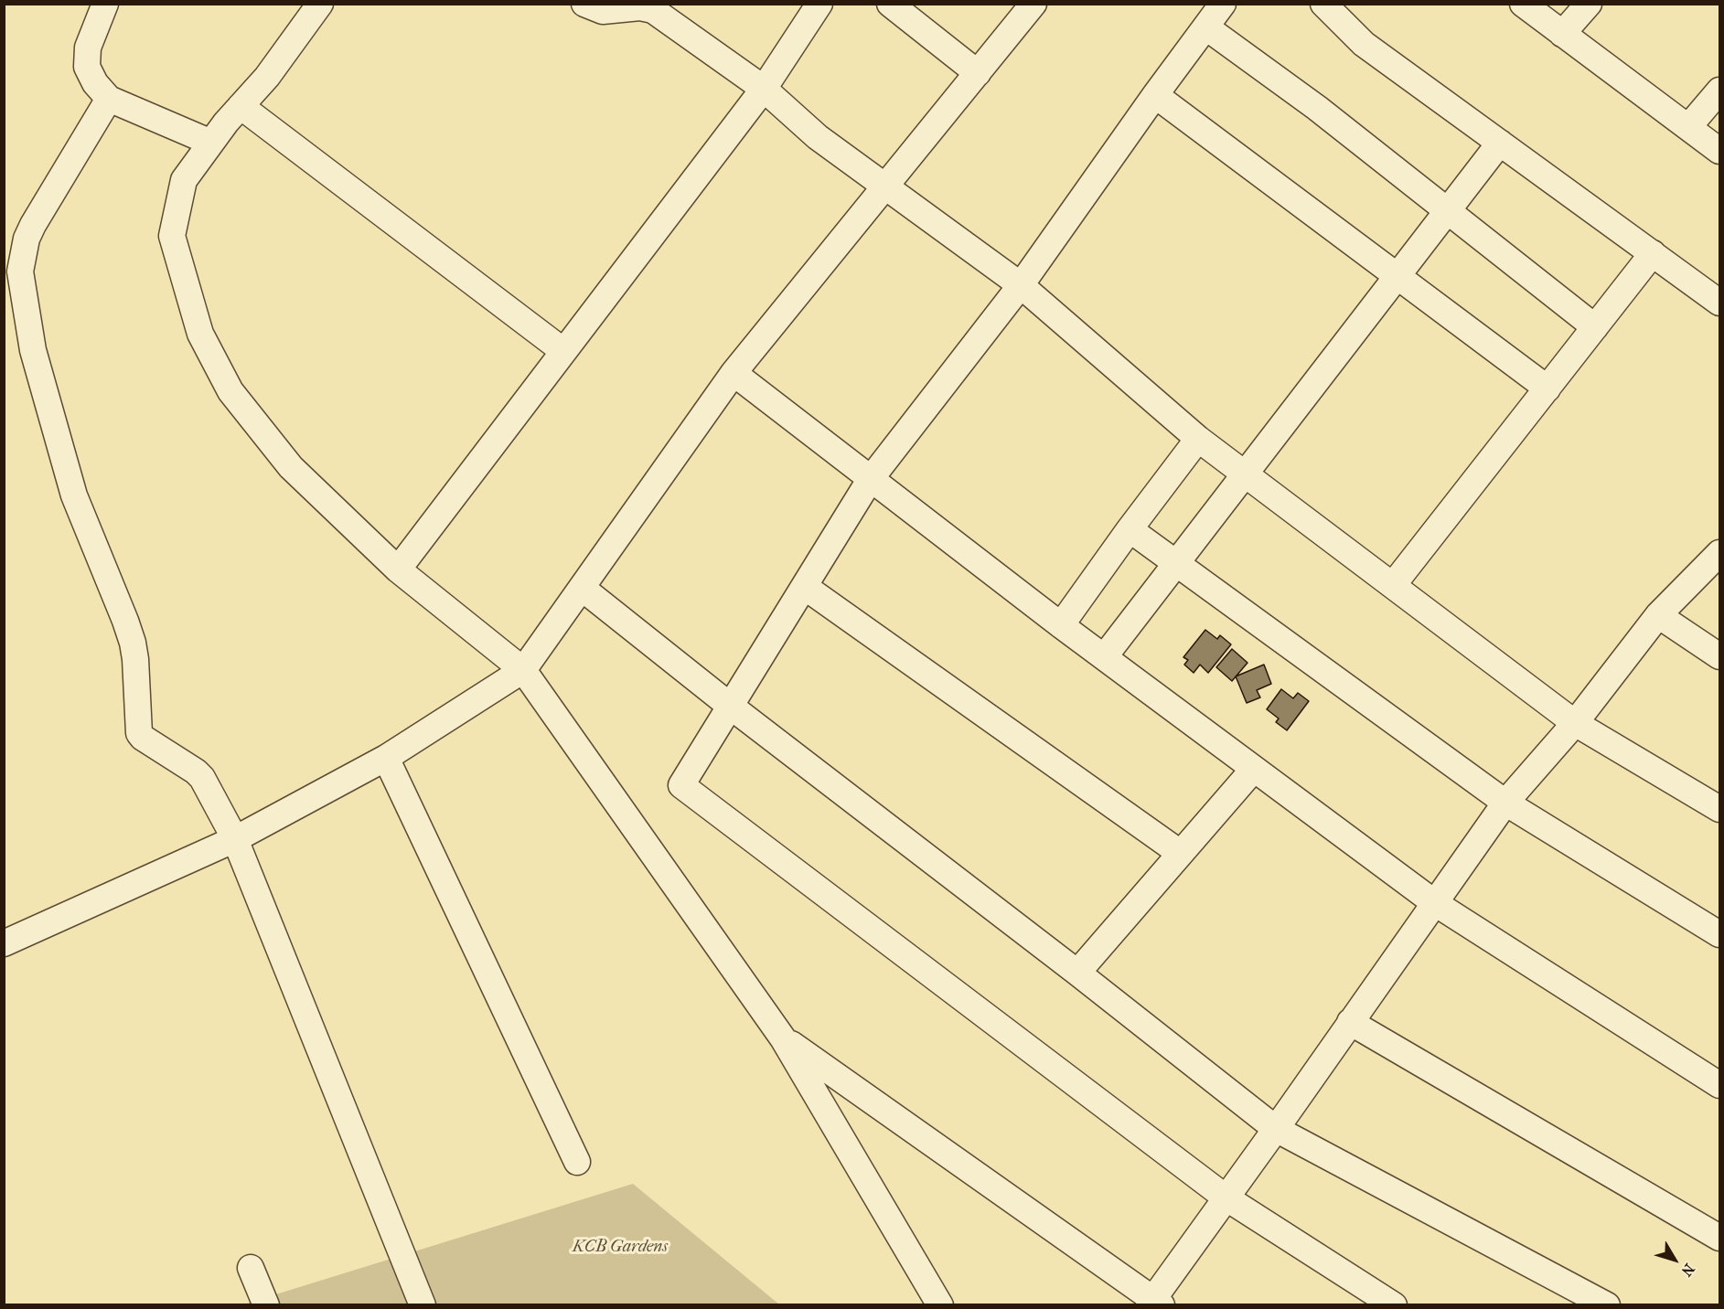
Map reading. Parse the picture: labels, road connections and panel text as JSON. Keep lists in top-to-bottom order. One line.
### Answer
{"parks":["KCB Gardens"],"north":"bottom right"}
